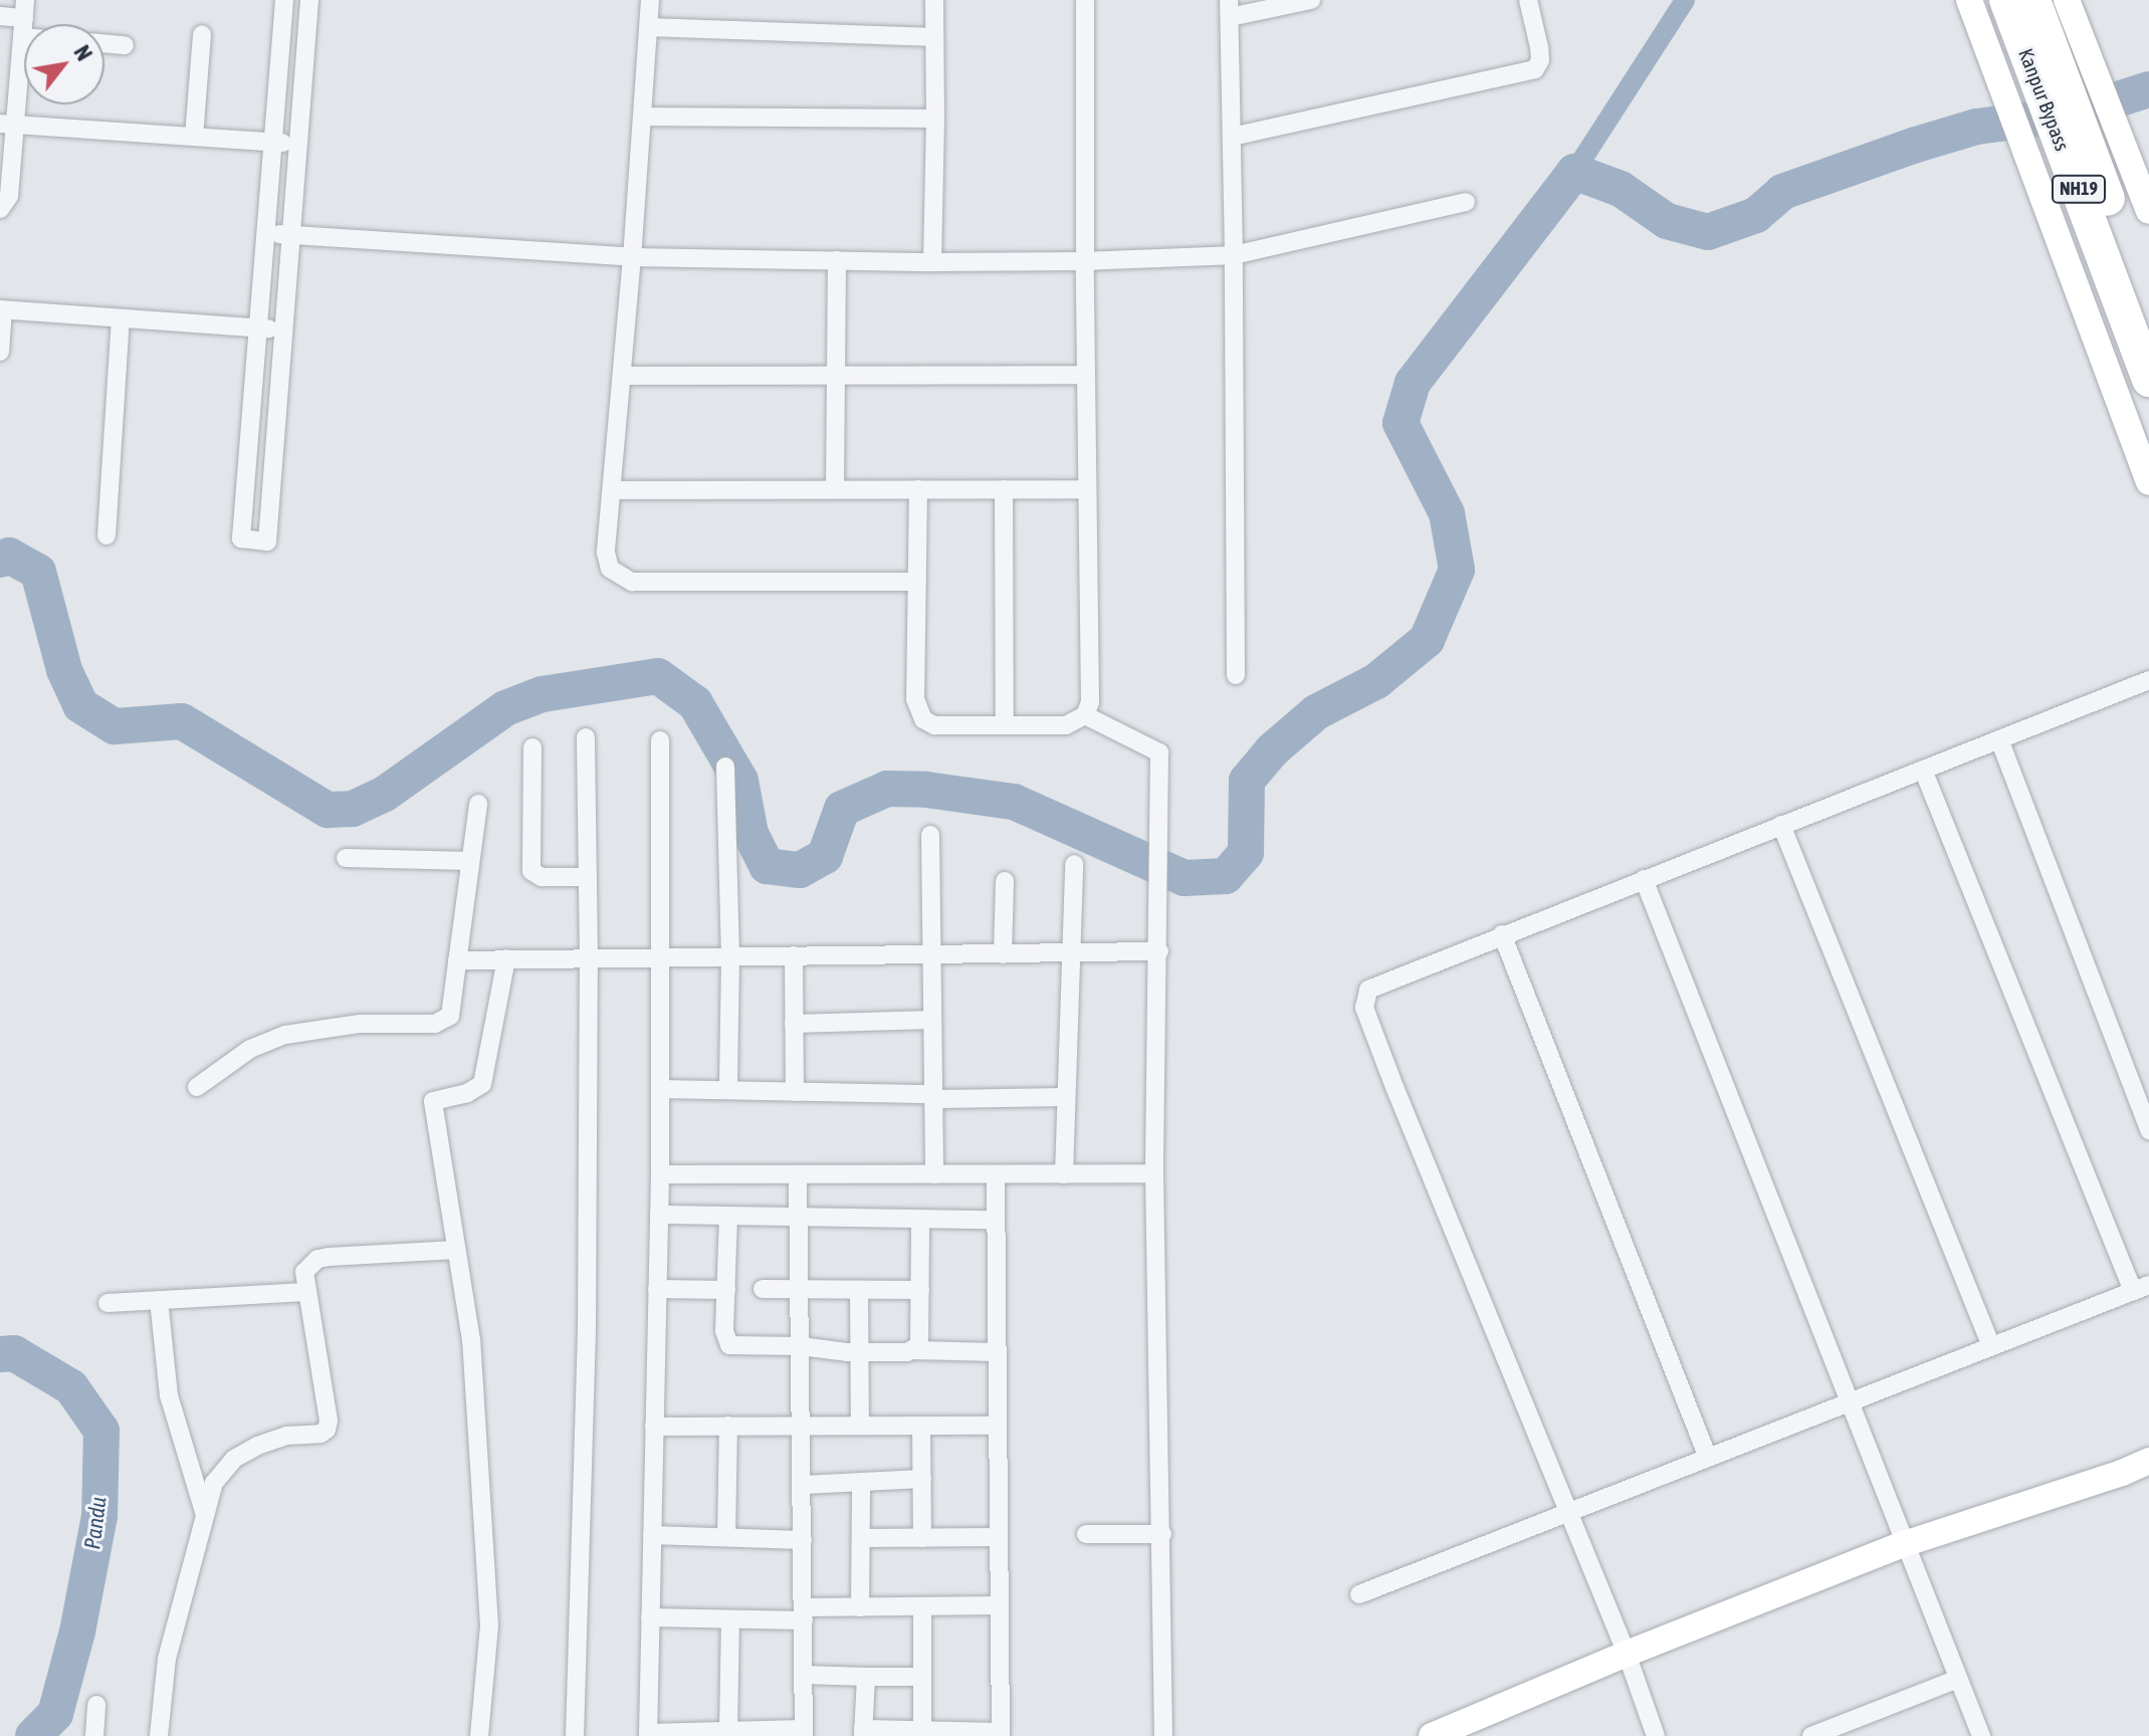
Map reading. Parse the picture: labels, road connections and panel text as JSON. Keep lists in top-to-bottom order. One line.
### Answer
{"streets":{"highway":["Kanpur Bypass","NH19"]},"water":["Pandu"],"north":"top right"}
